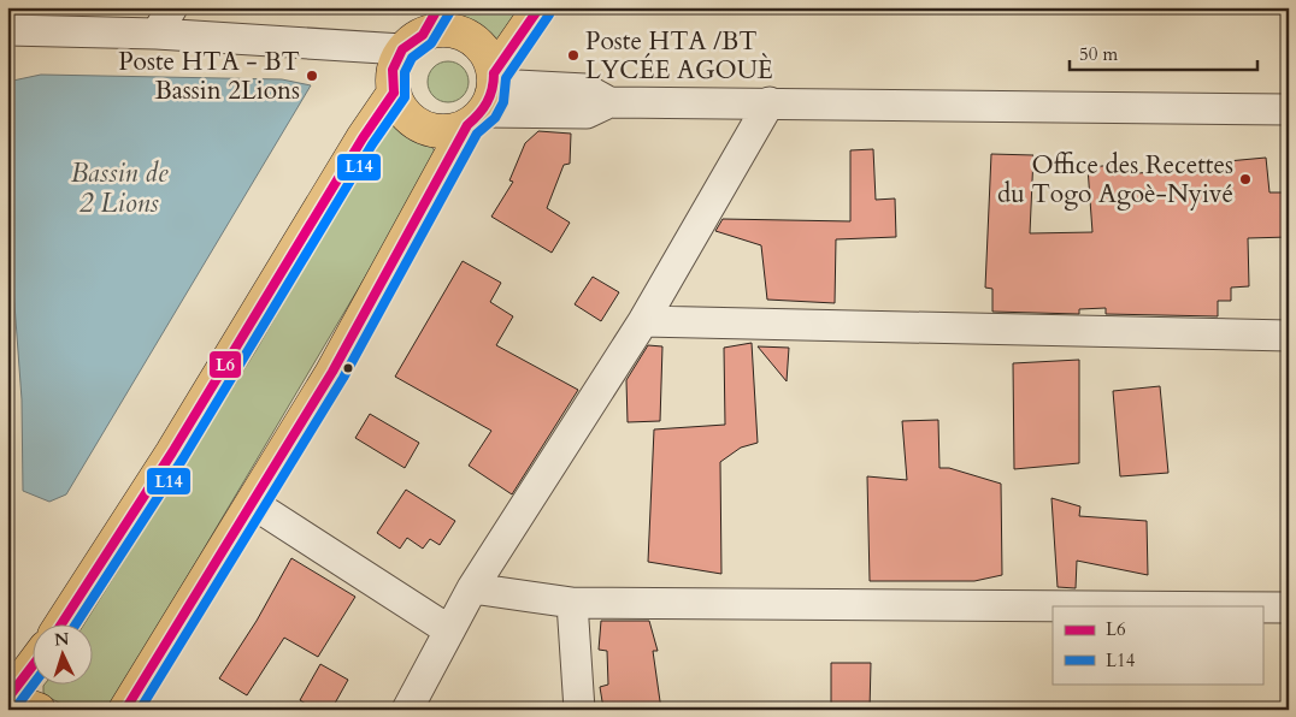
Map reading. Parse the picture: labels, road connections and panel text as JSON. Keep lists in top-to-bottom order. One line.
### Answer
{"water":["Bassin de 2 Lions"],"places":["Poste HTA /BT LYCÉE AGOUÈ","Poste HTA - BT Bassin 2Lions","Office des Recettes du Togo Agoè-Nyivé"],"lines":["transit line L6","transit line L14"],"legend":["L6","L14"],"scale_bar":"50 m","north":"top"}
